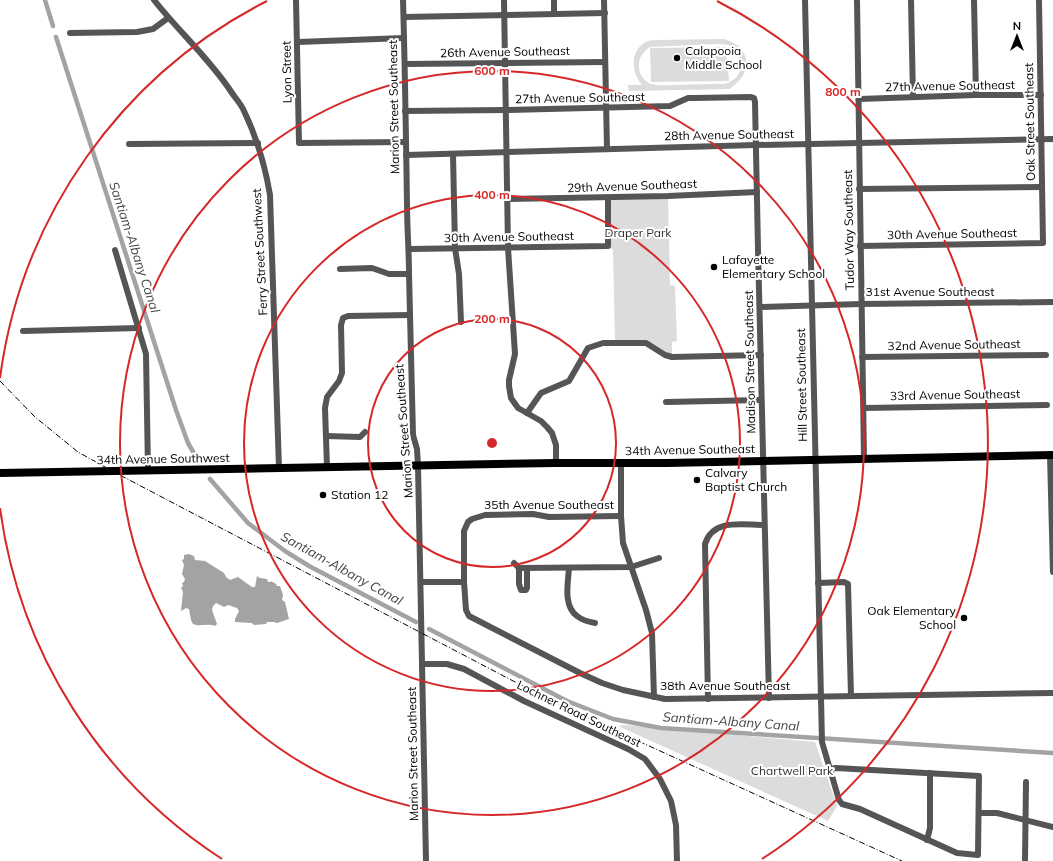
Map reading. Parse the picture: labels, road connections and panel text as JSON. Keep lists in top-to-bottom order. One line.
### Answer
{"streets":{"main road":["34th Avenue Southeast","34th Avenue Southwest"],"street":["26th Avenue Southeast","Lyon Street","27th Avenue Southeast","Marion Street Southeast","Oak Street Southeast","28th Avenue Southeast","29th Avenue Southeast","Tudor Way Southeast","30th Avenue Southeast","Ferry Street Southwest","31st Avenue Southeast","32nd Avenue Southeast","Madison Street Southeast","Hill Street Southeast","33rd Avenue Southeast","35th Avenue Southeast","38th Avenue Southeast","Lochner Road Southeast"]},"crossings":[["26th Avenue Southeast","Marion Street Southeast"],["Lyon Street","Marion Street Southeast"],["27th Avenue Southeast","Marion Street Southeast"],["27th Avenue Southeast","Oak Street Southeast"],["27th Avenue Southeast","Tudor Way Southeast"],["27th Avenue Southeast","Madison Street Southeast"],["Marion Street Southeast","28th Avenue Southeast"],["Marion Street Southeast","30th Avenue Southeast"],["Marion Street Southeast","34th Avenue Southeast"],["Marion Street Southeast","Lochner Road Southeast"],["Oak Street Southeast","28th Avenue Southeast"],["Oak Street Southeast","30th Avenue Southeast"],["28th Avenue Southeast","Tudor Way Southeast"],["28th Avenue Southeast","Madison Street Southeast"],["28th Avenue Southeast","Hill Street Southeast"],["29th Avenue Southeast","30th Avenue Southeast"],["29th Avenue Southeast","Madison Street Southeast"],["Tudor Way Southeast","30th Avenue Southeast"],["Tudor Way Southeast","31st Avenue Southeast"],["Tudor Way Southeast","32nd Avenue Southeast"],["Tudor Way Southeast","33rd Avenue Southeast"],["Tudor Way Southeast","34th Avenue Southeast"],["Ferry Street Southwest","34th Avenue Southwest"],["31st Avenue Southeast","Madison Street Southeast"],["31st Avenue Southeast","Hill Street Southeast"],["Madison Street Southeast","34th Avenue Southeast"],["Madison Street Southeast","38th Avenue Southeast"],["Hill Street Southeast","34th Avenue Southeast"],["Hill Street Southeast","38th Avenue Southeast"],["34th Avenue Southeast","34th Avenue Southwest"],["35th Avenue Southeast","38th Avenue Southeast"]],"water":["Santiam-Albany Canal"],"parks":["Draper Park","Chartwell Park"],"places":["Calapooia Middle School","Lafayette Elementary School","Calvary Baptist Church","Station 12","Oak Elementary School"],"north":"top","rings":["600 m","800 m","400 m","200 m"]}
